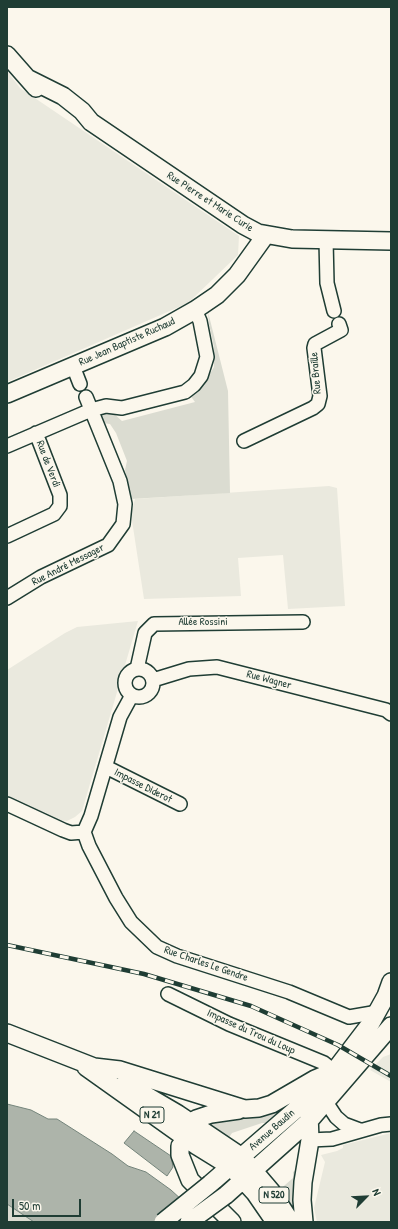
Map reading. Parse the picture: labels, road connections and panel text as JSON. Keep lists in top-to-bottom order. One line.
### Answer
{"streets":{"main road":["Rue Pierre et Marie Curie","Rue Jean Baptiste Ruchaud","N 21","Avenue Baudin","N 520"],"street":["Rue Braille","Rue de Verdi","Rue André Messager","Allée Rossini","Rue Wagner","Impasse Diderot","Rue Charles Le Gendre","Impasse du Trou du Loup"]},"crossings":[["Rue Pierre et Marie Curie","Rue Jean Baptiste Ruchaud"],["Allée Rossini","Rue Wagner"],["Impasse du Trou du Loup","Avenue Baudin"],["N 21","Avenue Baudin"],["N 21","N 520"],["Avenue Baudin","N 520"]],"scale_bar":"50 m","north":"top right"}
